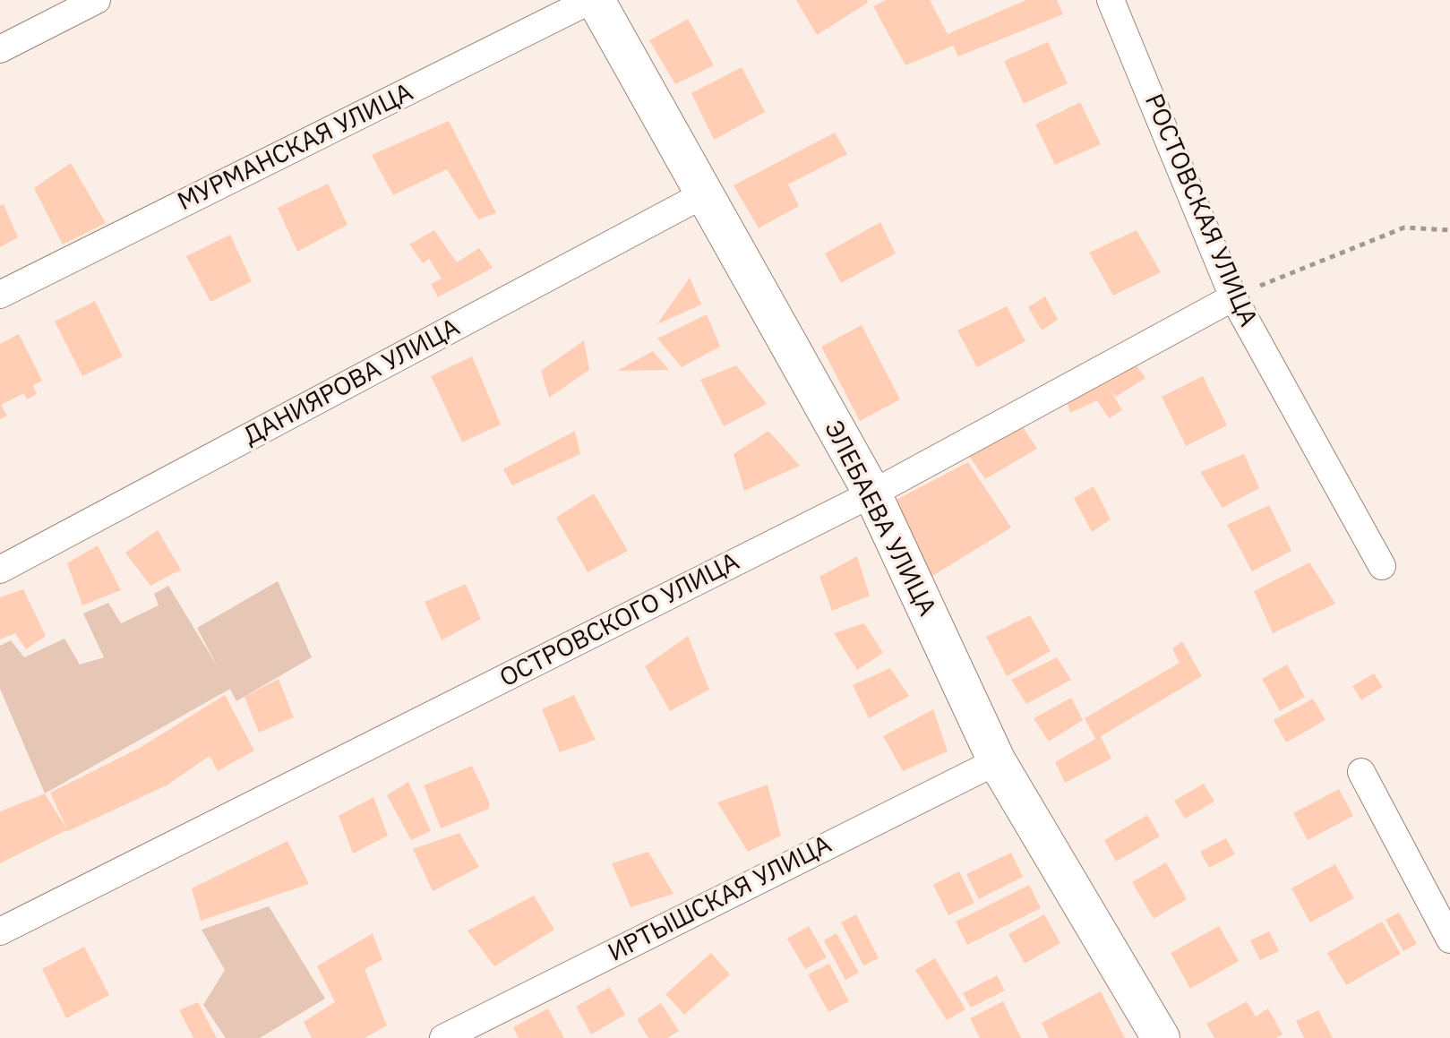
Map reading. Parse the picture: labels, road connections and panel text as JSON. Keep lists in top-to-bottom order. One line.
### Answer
{"streets":{"main road":["ЭЛЕБАЕВА УЛИЦА"],"street":["МУРМАНСКАЯ УЛИЦА","РОСТОВСКАЯ УЛИЦА","ДАНИЯРОВА УЛИЦА","ОСТРОВСКОГО УЛИЦА","ИРТЫШСКАЯ УЛИЦА"]},"crossings":[["МУРМАНСКАЯ УЛИЦА","ЭЛЕБАЕВА УЛИЦА"],["РОСТОВСКАЯ УЛИЦА","ОСТРОВСКОГО УЛИЦА"],["ДАНИЯРОВА УЛИЦА","ЭЛЕБАЕВА УЛИЦА"],["ЭЛЕБАЕВА УЛИЦА","ОСТРОВСКОГО УЛИЦА"],["ЭЛЕБАЕВА УЛИЦА","ИРТЫШСКАЯ УЛИЦА"]]}
